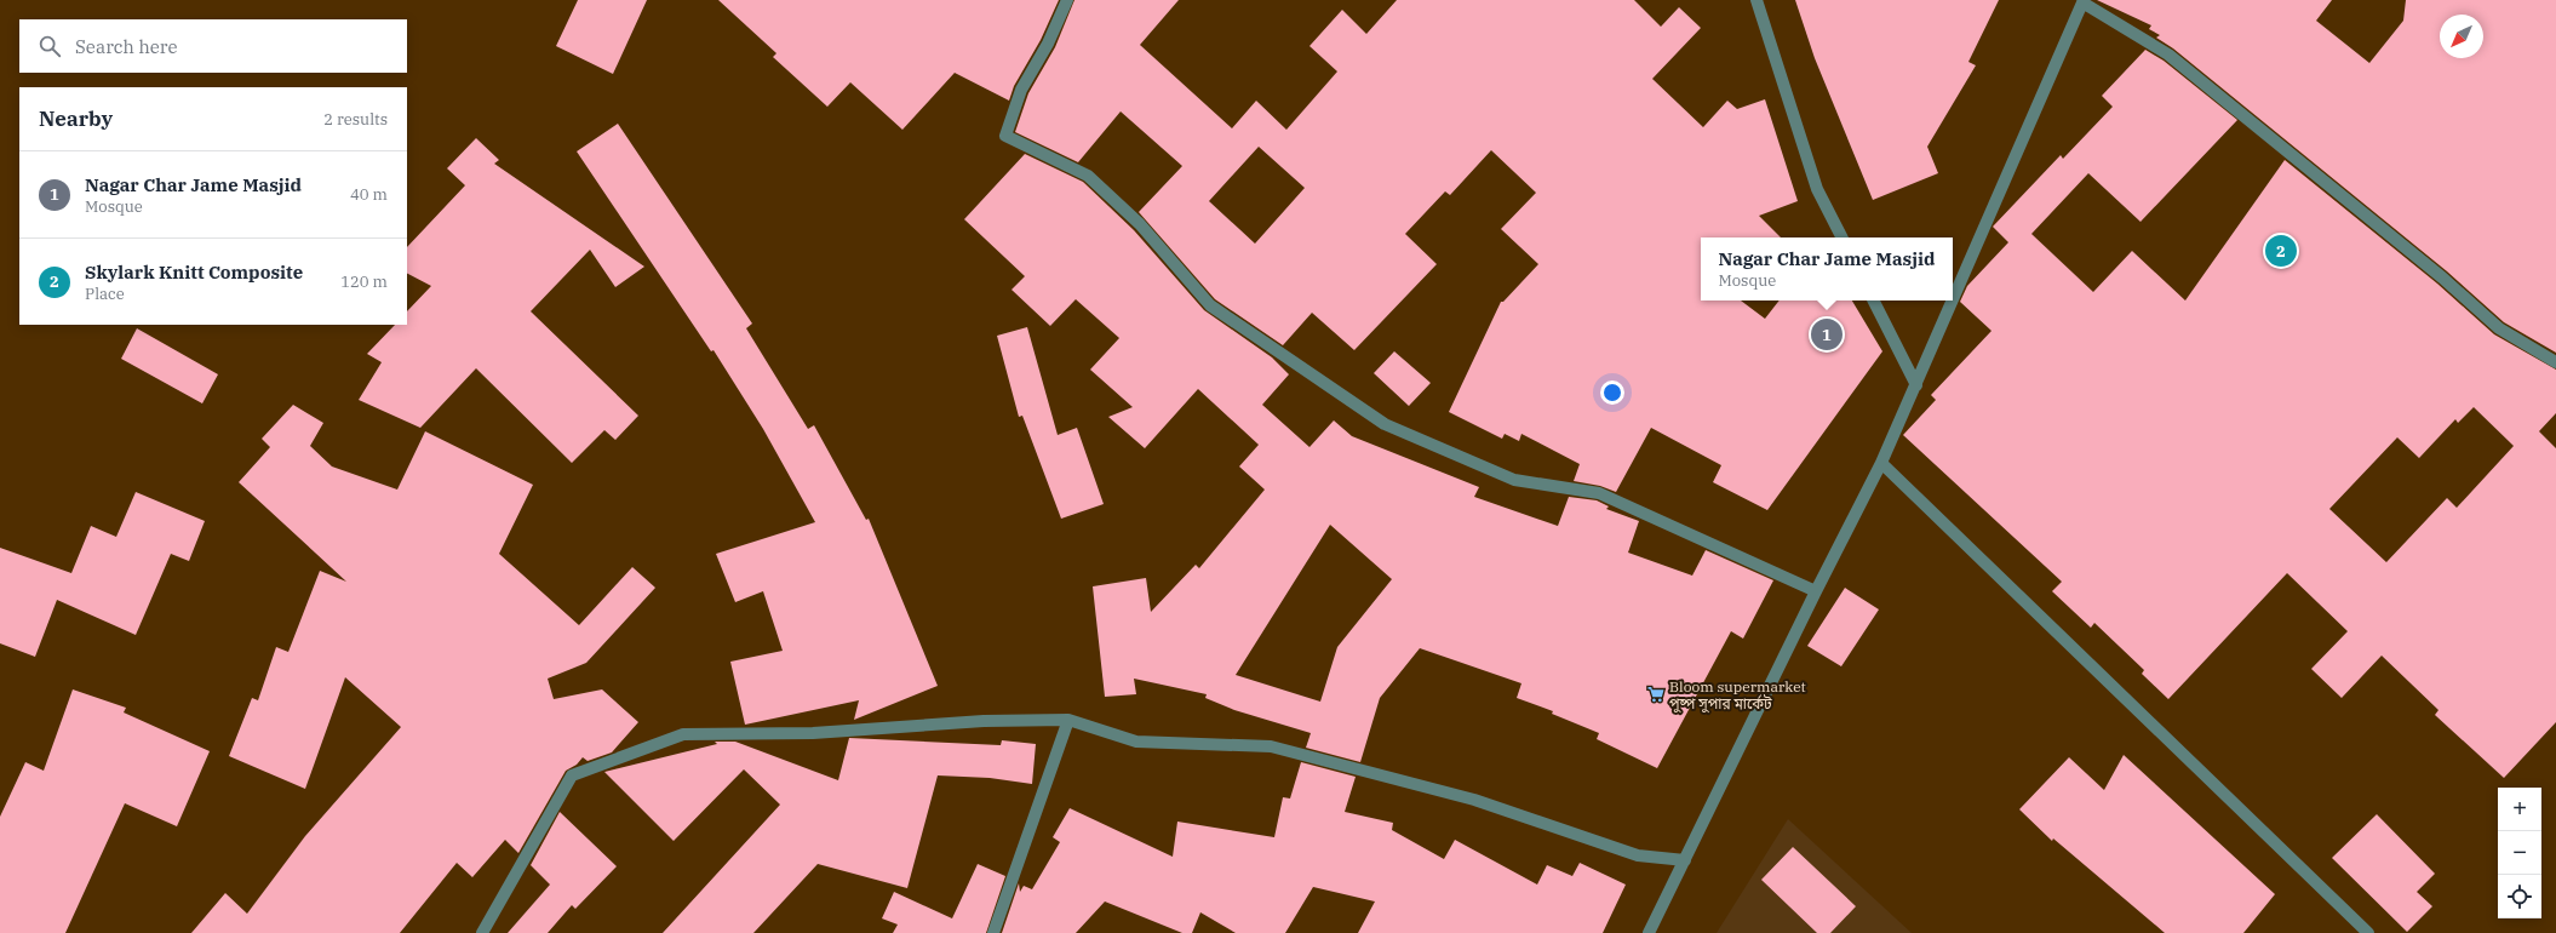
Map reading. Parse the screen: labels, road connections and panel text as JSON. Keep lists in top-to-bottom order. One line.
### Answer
{"places":{"supermarket":["Bloom supermarket পুষ্প সুপার মার্কেট"]},"north":"bottom left","page":{"search":"Search here","heading":["Nearby","2 results"],"list":[{"mark":"1","name":"Nagar Char Jame Masjid","note":"Mosque","value":"40 m"},{"mark":"2","name":"Skylark Knitt Composite","note":"Place","value":"120 m"}],"pins":["2","1"],"popup":["Nagar Char Jame Masjid","Mosque"],"map_buttons":["+","−"]}}
